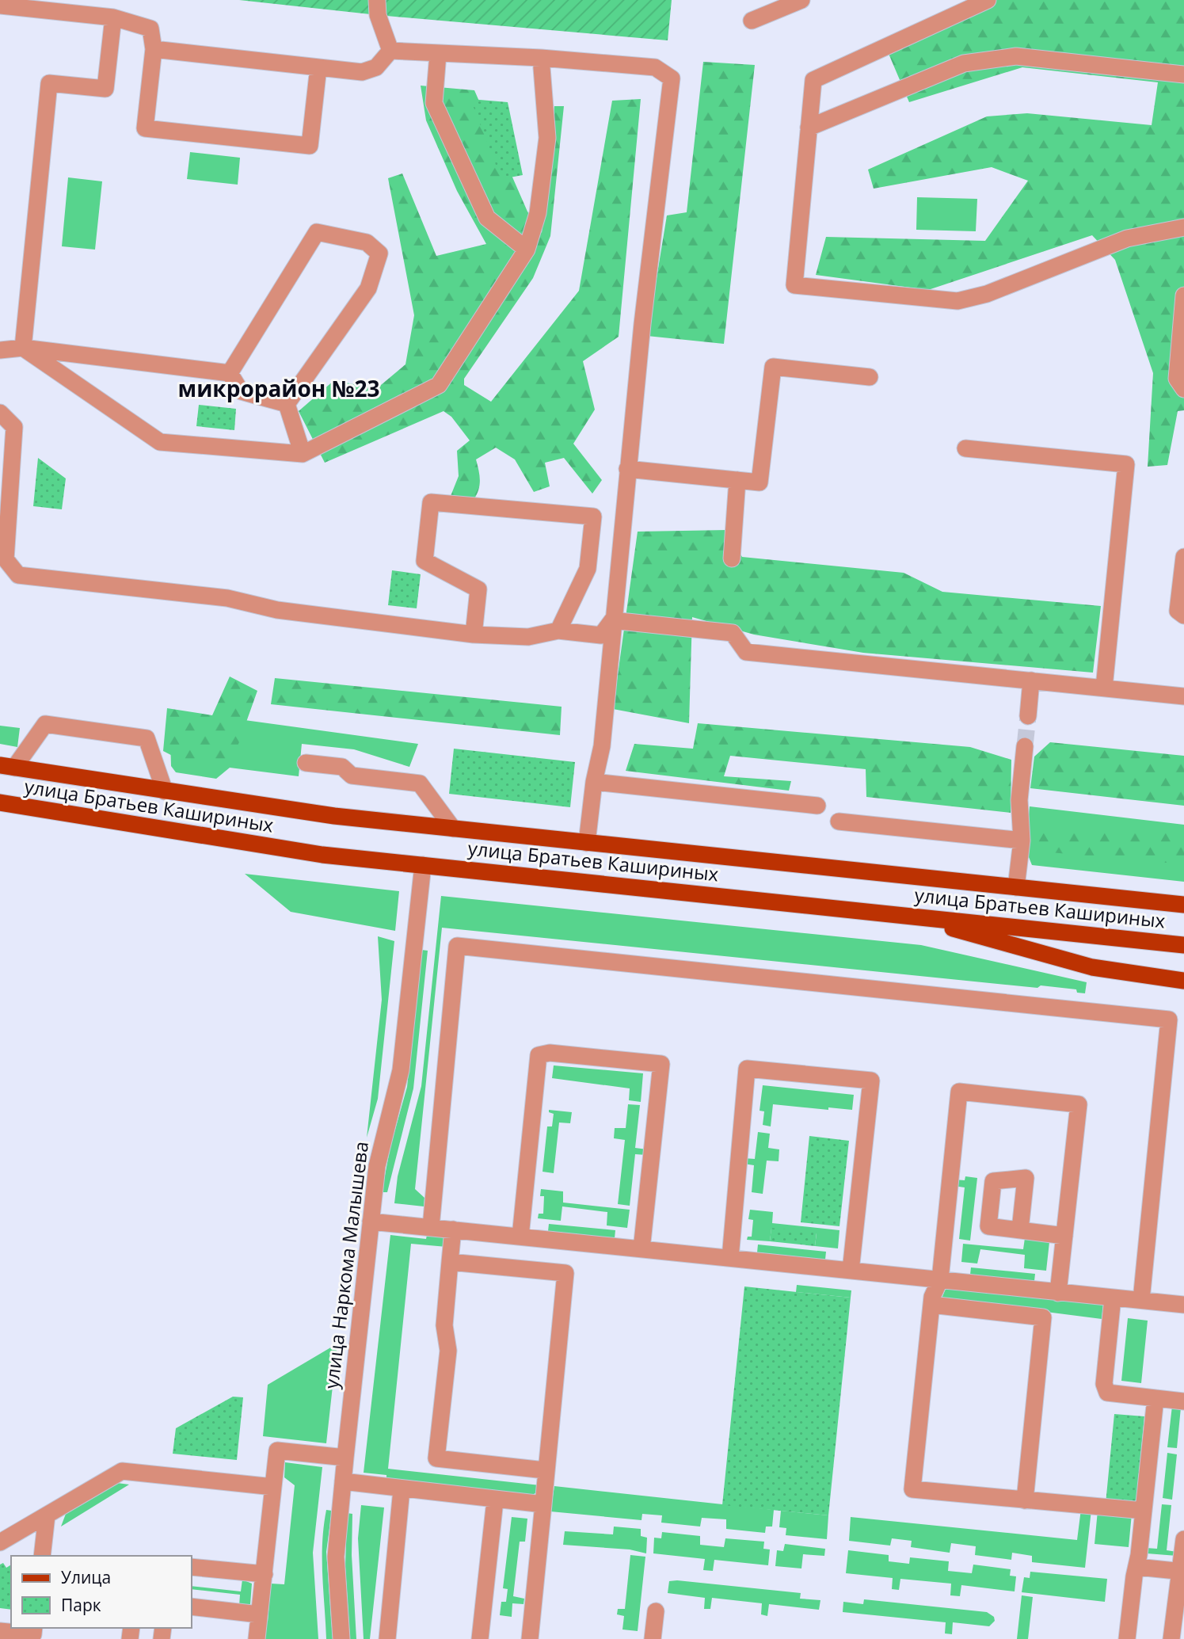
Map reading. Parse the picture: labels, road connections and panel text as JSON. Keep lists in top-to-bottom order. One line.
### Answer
{"streets":{"main road":["улица Братьев Кашириных"],"street":["улица Наркома Малышева"]},"crossings":[["улица Братьев Кашириных","улица Наркома Малышева"]],"districts":["микрорайон №23"],"legend":["Улица","Парк"]}
